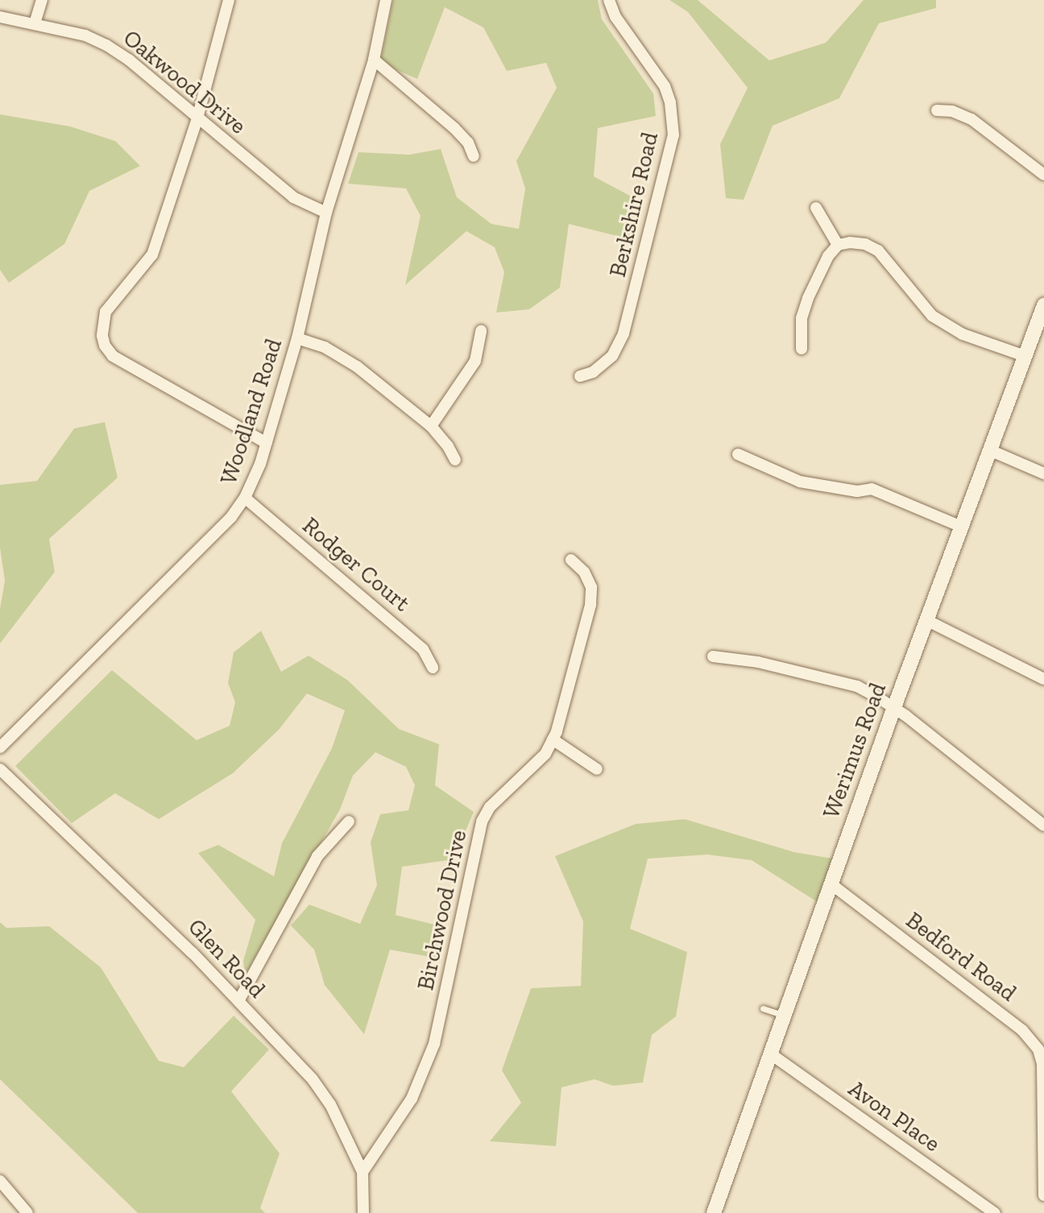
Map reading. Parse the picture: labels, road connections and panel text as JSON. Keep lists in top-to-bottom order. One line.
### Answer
{"streets":{"main road":["Werimus Road"],"street":["Oakwood Drive","Berkshire Road","Woodland Road","Rodger Court","Birchwood Drive","Bedford Road","Glen Road","Avon Place"]},"crossings":[["Oakwood Drive","Woodland Road"],["Woodland Road","Rodger Court"],["Werimus Road","Bedford Road"],["Werimus Road","Avon Place"],["Birchwood Drive","Glen Road"]]}
